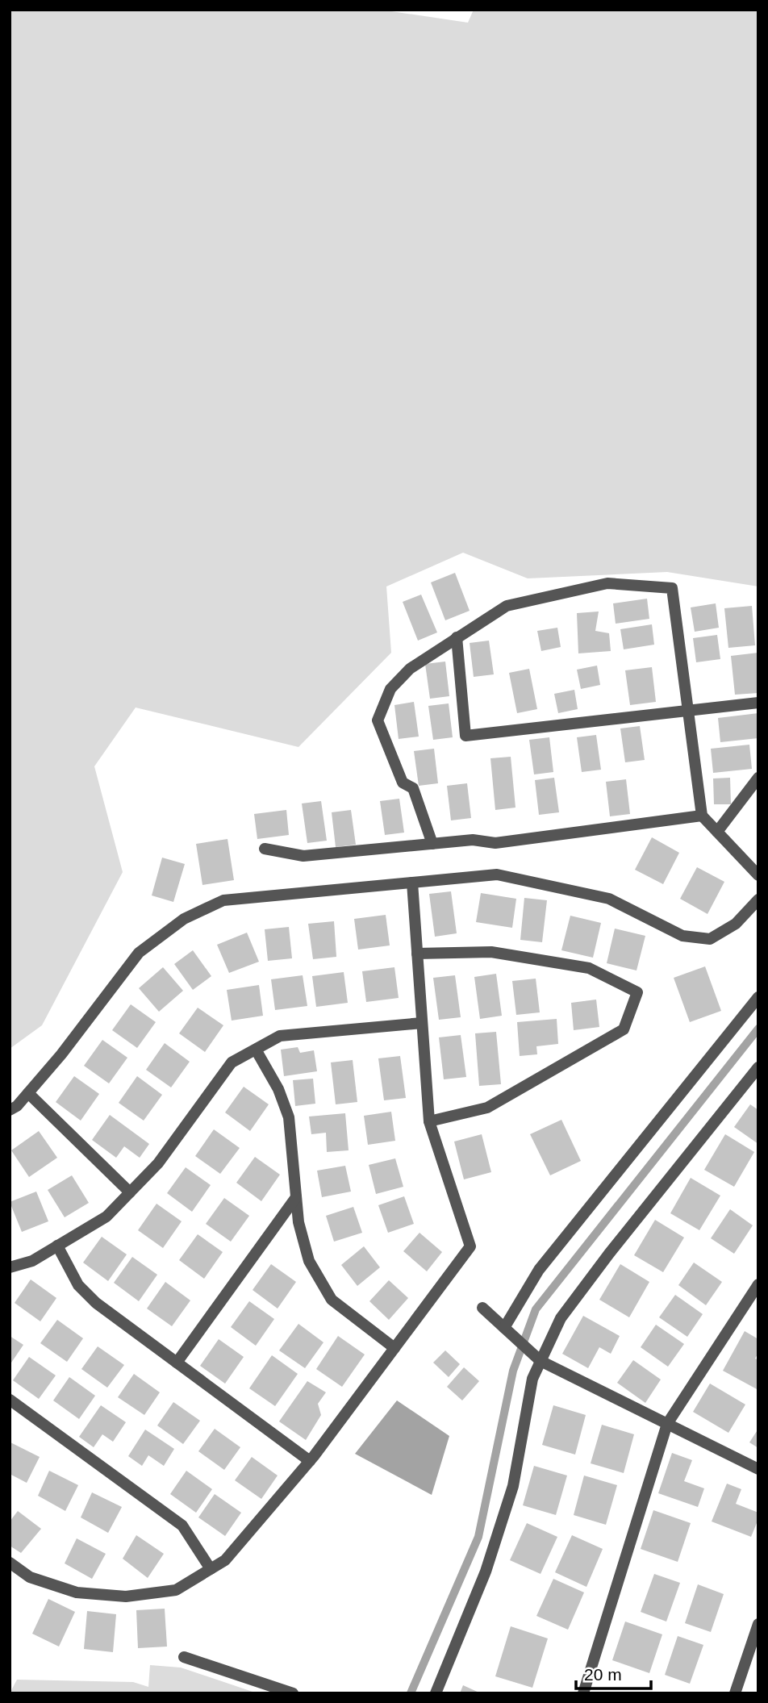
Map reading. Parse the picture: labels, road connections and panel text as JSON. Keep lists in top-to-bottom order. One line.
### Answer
{"scale_bar":"20 m"}
